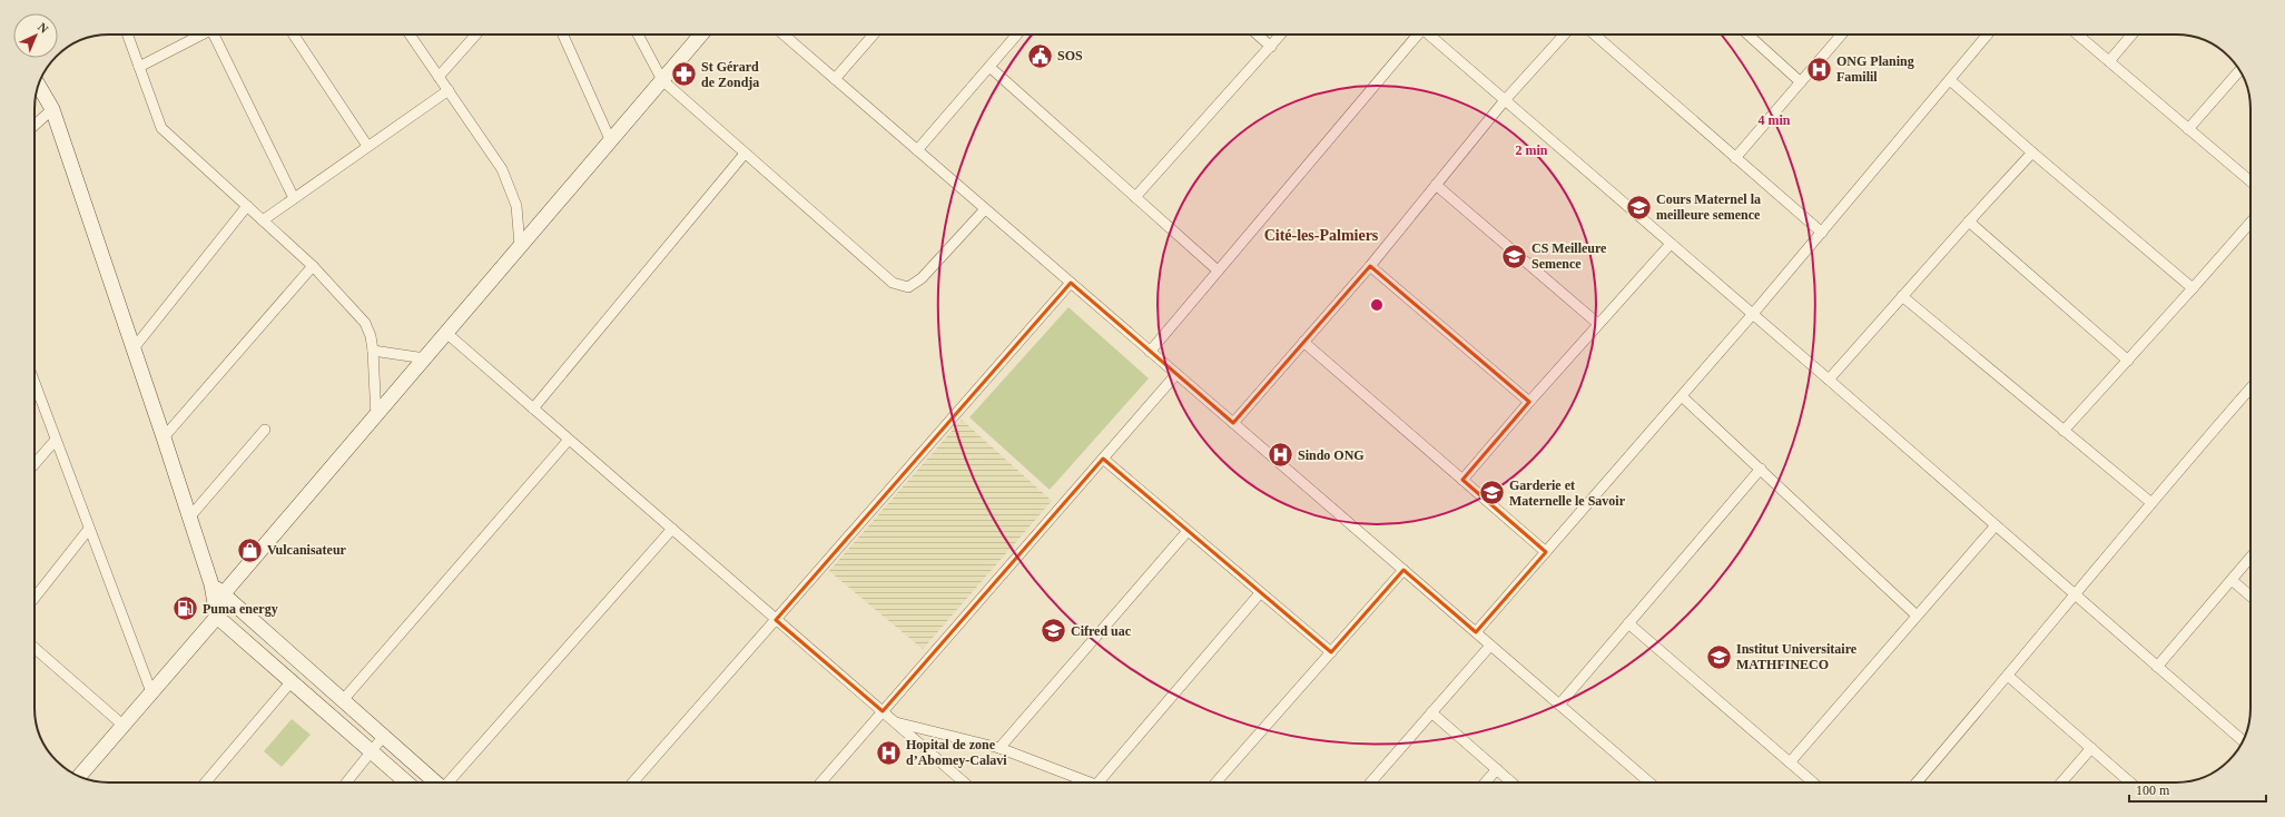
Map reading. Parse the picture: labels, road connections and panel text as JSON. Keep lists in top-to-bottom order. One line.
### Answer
{"districts":["Cité-les-Palmiers"],"places":{"public building":["SOS"],"hospital":["ONG Planing Familil","Sindo ONG","Hopital de zone d’Abomey-Calavi"],"pharmacy":["St Gérard de Zondja"],"school or university":["Cours Maternel la meilleure semence","CS Meilleure Semence","Garderie et Maternelle le Savoir","Cifred uac","Institut Universitaire MATHFINECO"],"shop":["Vulcanisateur"],"fuel station":["Puma energy"]},"scale_bar":"100 m","north":"top right","rings":["4 min","2 min"]}
